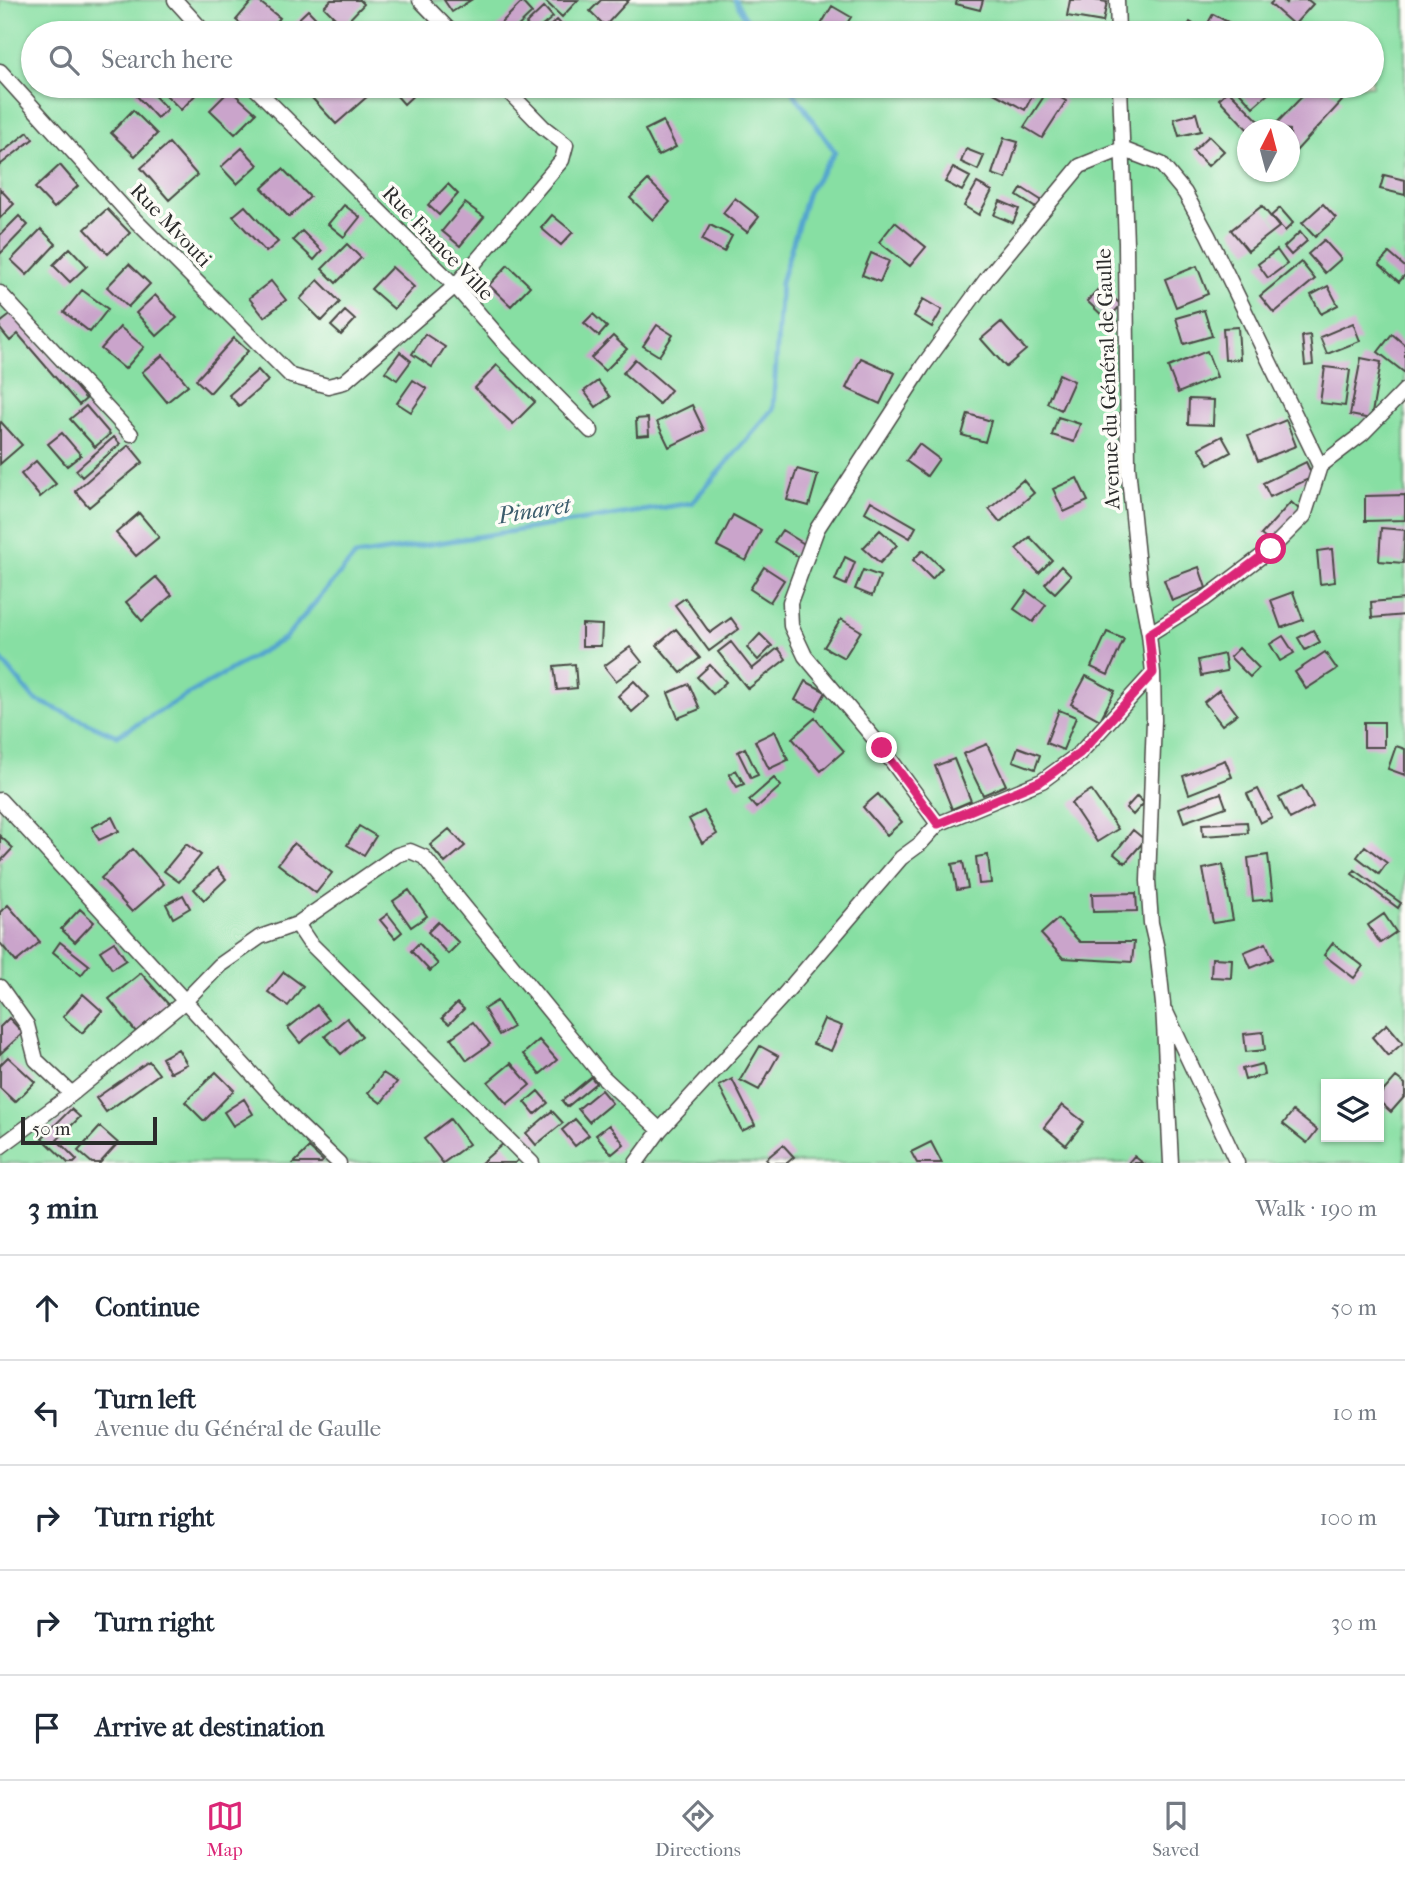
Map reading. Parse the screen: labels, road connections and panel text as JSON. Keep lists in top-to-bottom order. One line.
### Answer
{"streets":{"street":["Rue Mvouti","Rue France Ville","Avenue du Général de Gaulle"]},"crossings":[["Rue Mvouti","Rue France Ville"]],"water":["Pinaret"],"scale_bar":"50 m","north":"top","page":{"search":"Search here","scale":"50 m","heading":["3 min","Walk · 190 m"],"list":[["Continue","50 m"],["Turn left","Avenue du Général de Gaulle","10 m"],["Turn right","100 m"],["Turn right","30 m"],"Arrive at destination"],"nav":["Map","Directions","Saved"]}}
